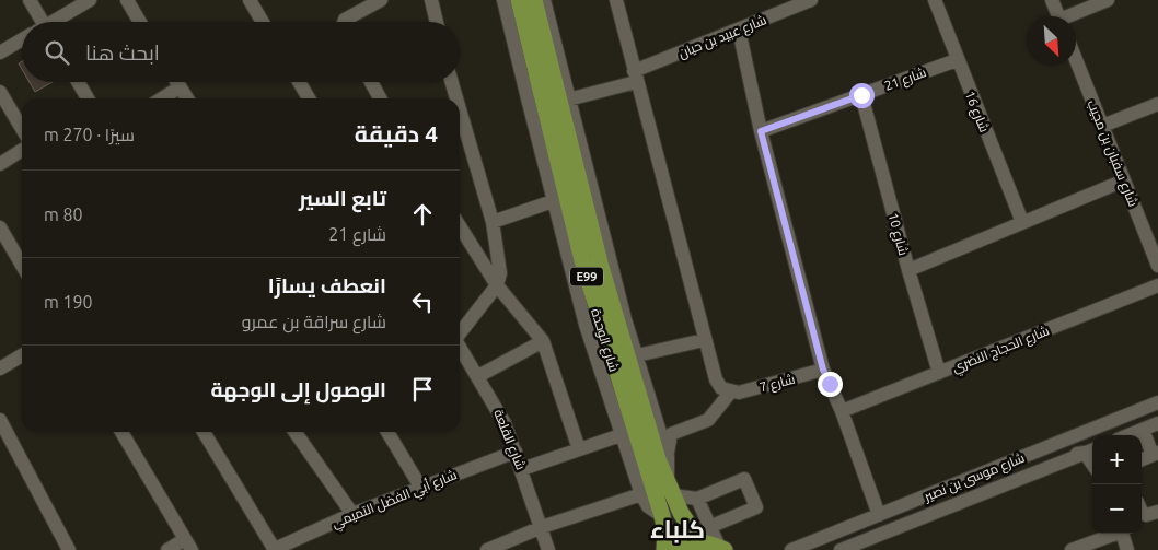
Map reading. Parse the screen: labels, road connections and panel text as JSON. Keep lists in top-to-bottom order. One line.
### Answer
{"streets":{"main road":["E99","شارع الوحدة"],"street":["شارع عبيد بن حيان","شارع 21","شارع 16","شارع سفبان بن مجيب","شارع 10","شارع الحجاج النضري","شارع 7","شارع القلعة","شارع موسى بن نصير","شارع أبي الفضل التميمي"]},"crossings":[["شارع 21","شارع 16"],["شارع 21","شارع 10"],["شارع 10","شارع الحجاج النضري"],["شارع القلعة","شارع أبي الفضل التميمي"]],"districts":["كلباء"],"north":"bottom right","page":{"search":"ابحث هنا","heading":["4 دقيقة","سيرًا · 270 m"],"list":[["تابع السير","شارع 21","80 m"],["انعطف يسارًا","شارع سراقة بن عمرو","190 m"],"الوصول إلى الوجهة"],"map_buttons":["+","−"]}}
